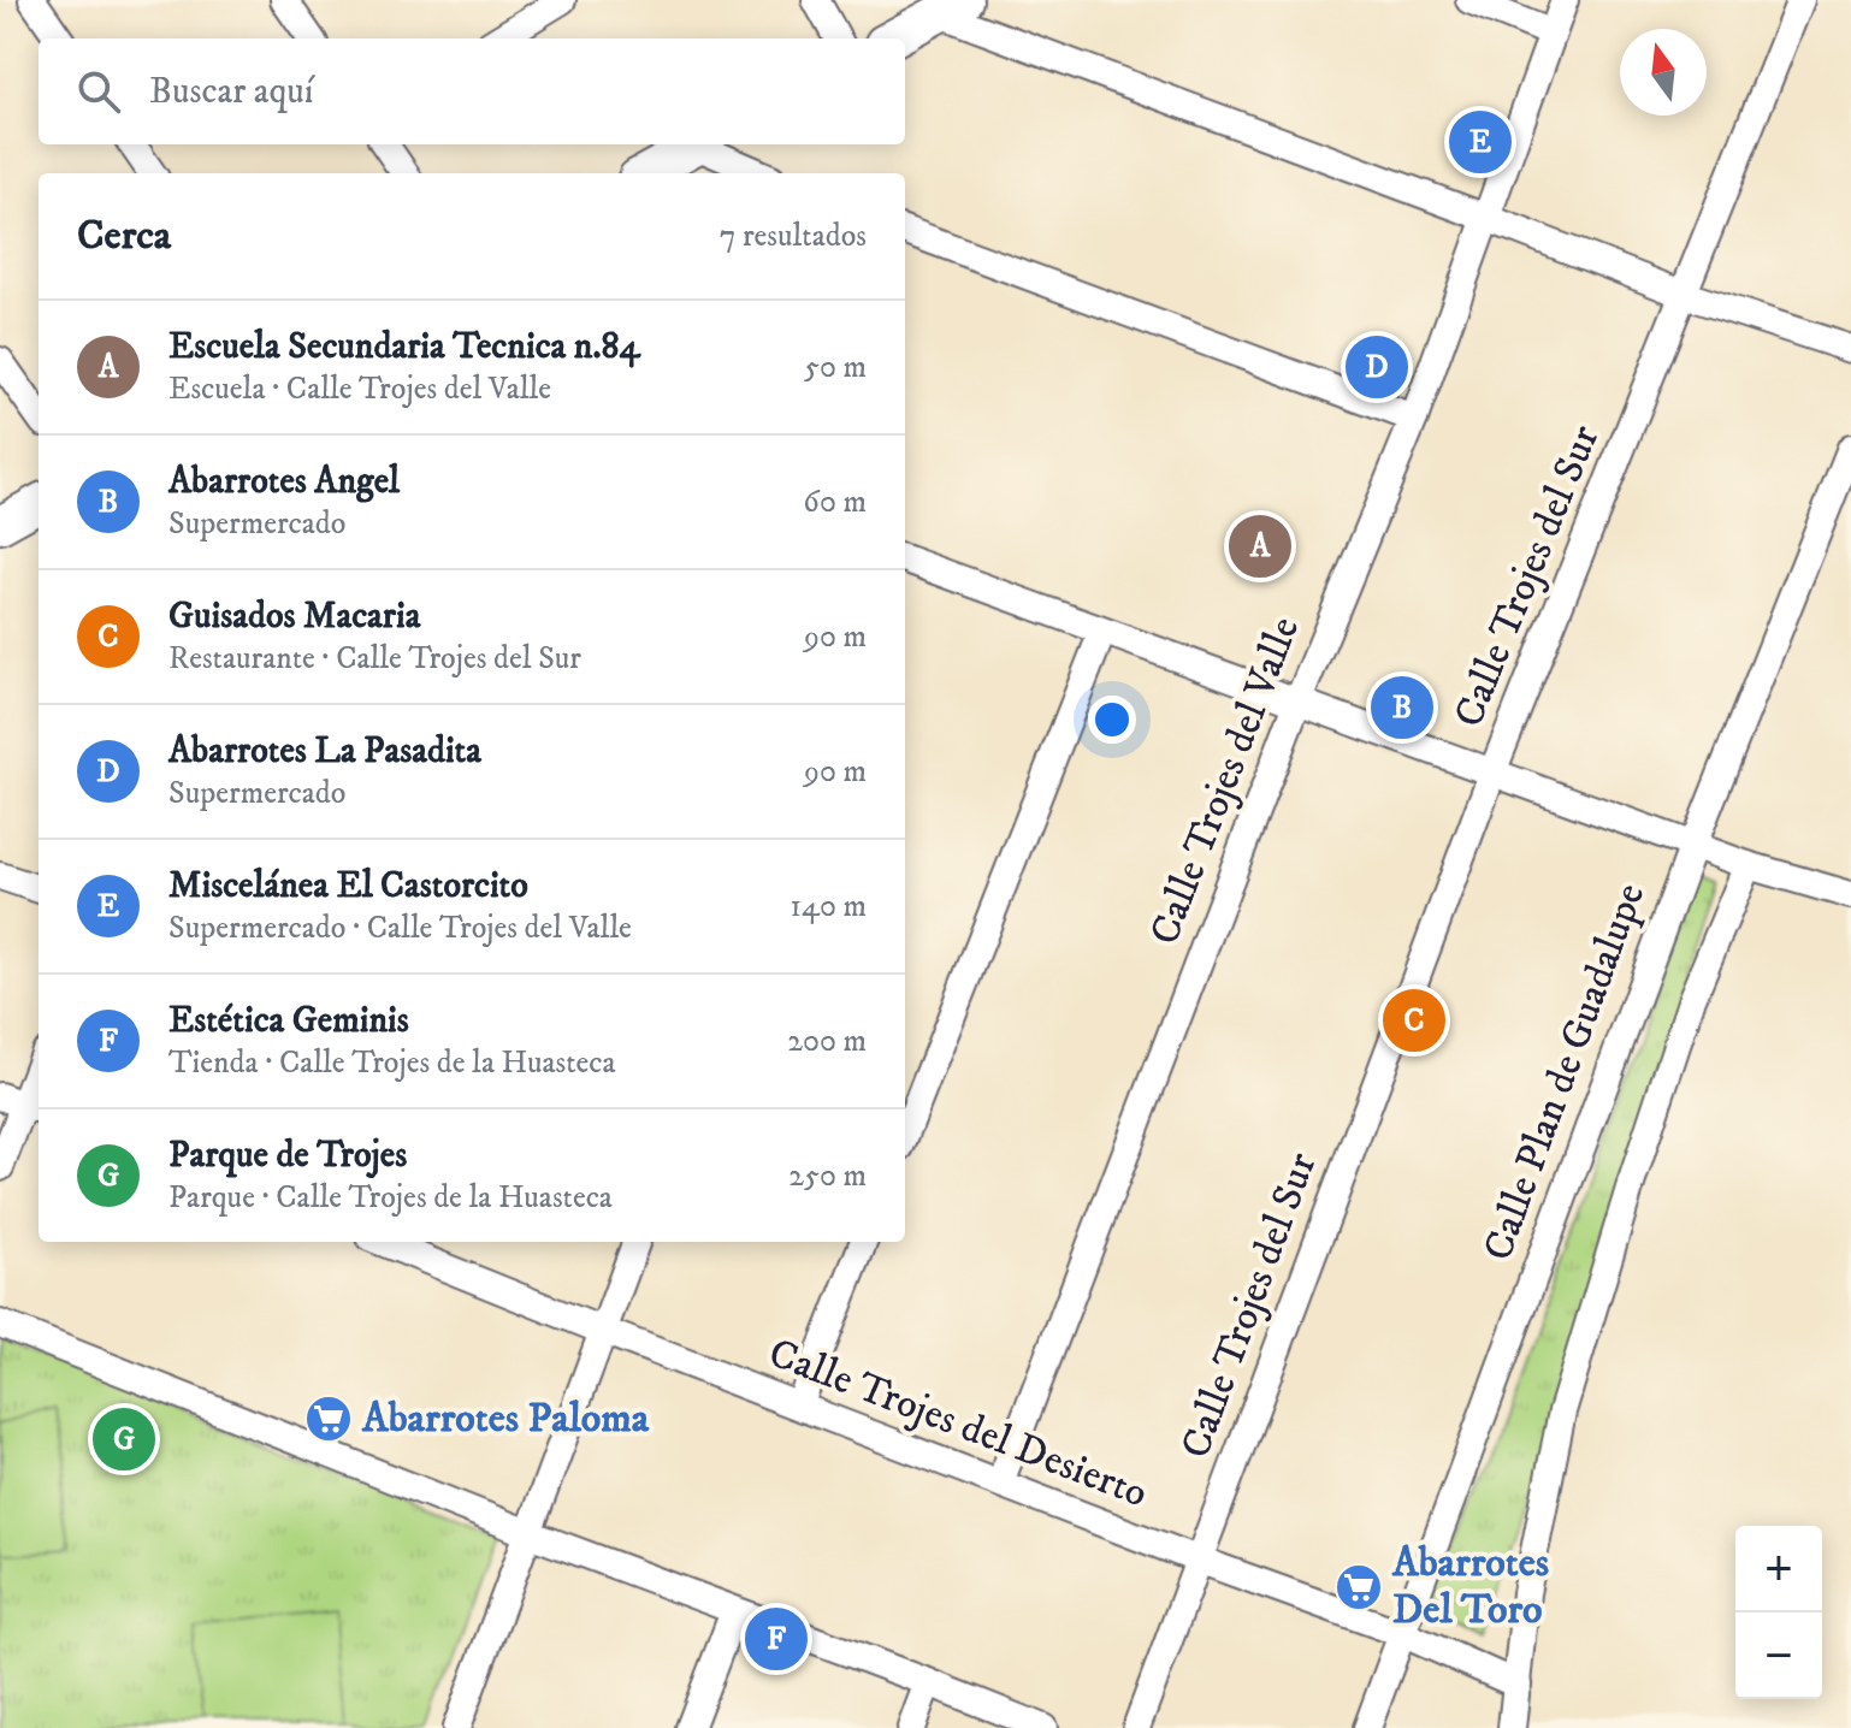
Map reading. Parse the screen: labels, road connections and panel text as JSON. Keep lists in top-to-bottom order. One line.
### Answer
{"streets":{"street":["Calle Trojes del Sur","Calle Trojes del Valle","Calle Plan de Guadalupe","Calle Trojes del Desierto"]},"crossings":[["Calle Trojes del Sur","Calle Trojes del Desierto"],["Calle Trojes del Valle","Calle Trojes del Desierto"],["Calle Plan de Guadalupe","Calle Trojes del Desierto"]],"places":{"supermarket":["Abarrotes Paloma","Abarrotes Del Toro"]},"north":"top","page":{"search":"Buscar aquí","pins":["E","D","A","B","C","G","F"],"heading":["Cerca","7 resultados"],"list":[{"mark":"A","name":"Escuela Secundaria Tecnica n.84","note":"Escuela · Calle Trojes del Valle","value":"50 m"},{"mark":"B","name":"Abarrotes Angel","note":"Supermercado","value":"60 m"},{"mark":"C","name":"Guisados Macaria","note":"Restaurante · Calle Trojes del Sur","value":"90 m"},{"mark":"D","name":"Abarrotes La Pasadita","note":"Supermercado","value":"90 m"},{"mark":"E","name":"Miscelánea El Castorcito","note":"Supermercado · Calle Trojes del Valle","value":"140 m"},{"mark":"F","name":"Estética Geminis","note":"Tienda · Calle Trojes de la Huasteca","value":"200 m"},{"mark":"G","name":"Parque de Trojes","note":"Parque · Calle Trojes de la Huasteca","value":"250 m"}],"map_buttons":["+","−"]}}
